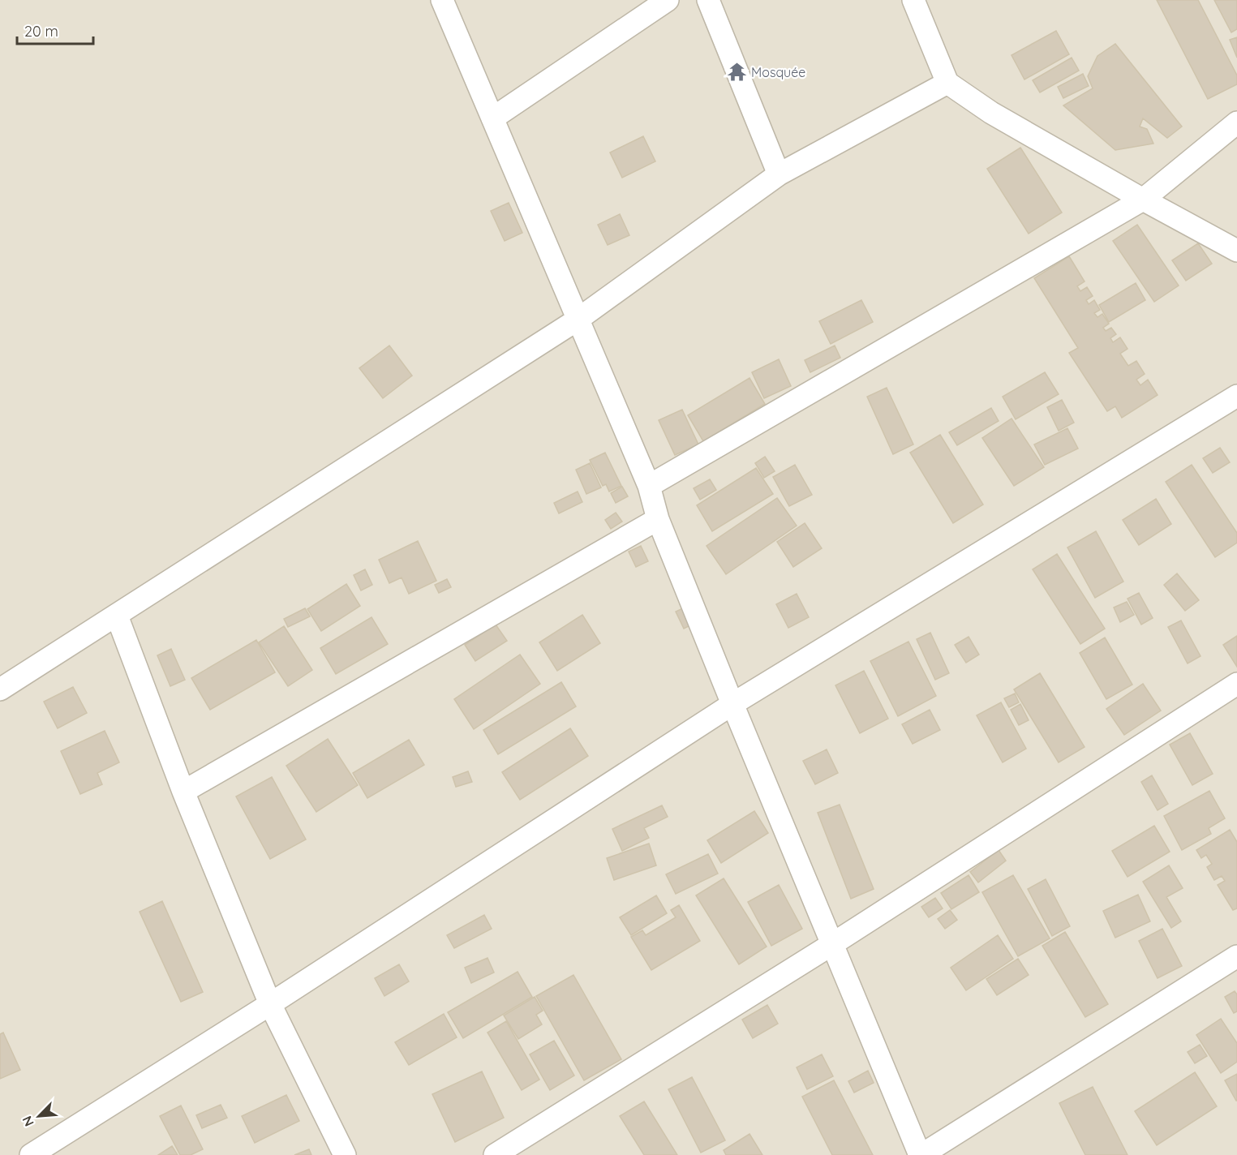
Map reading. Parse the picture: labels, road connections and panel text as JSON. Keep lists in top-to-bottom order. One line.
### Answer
{"places":{"temple":["Mosquée"]},"scale_bar":"20 m","north":"bottom left"}
